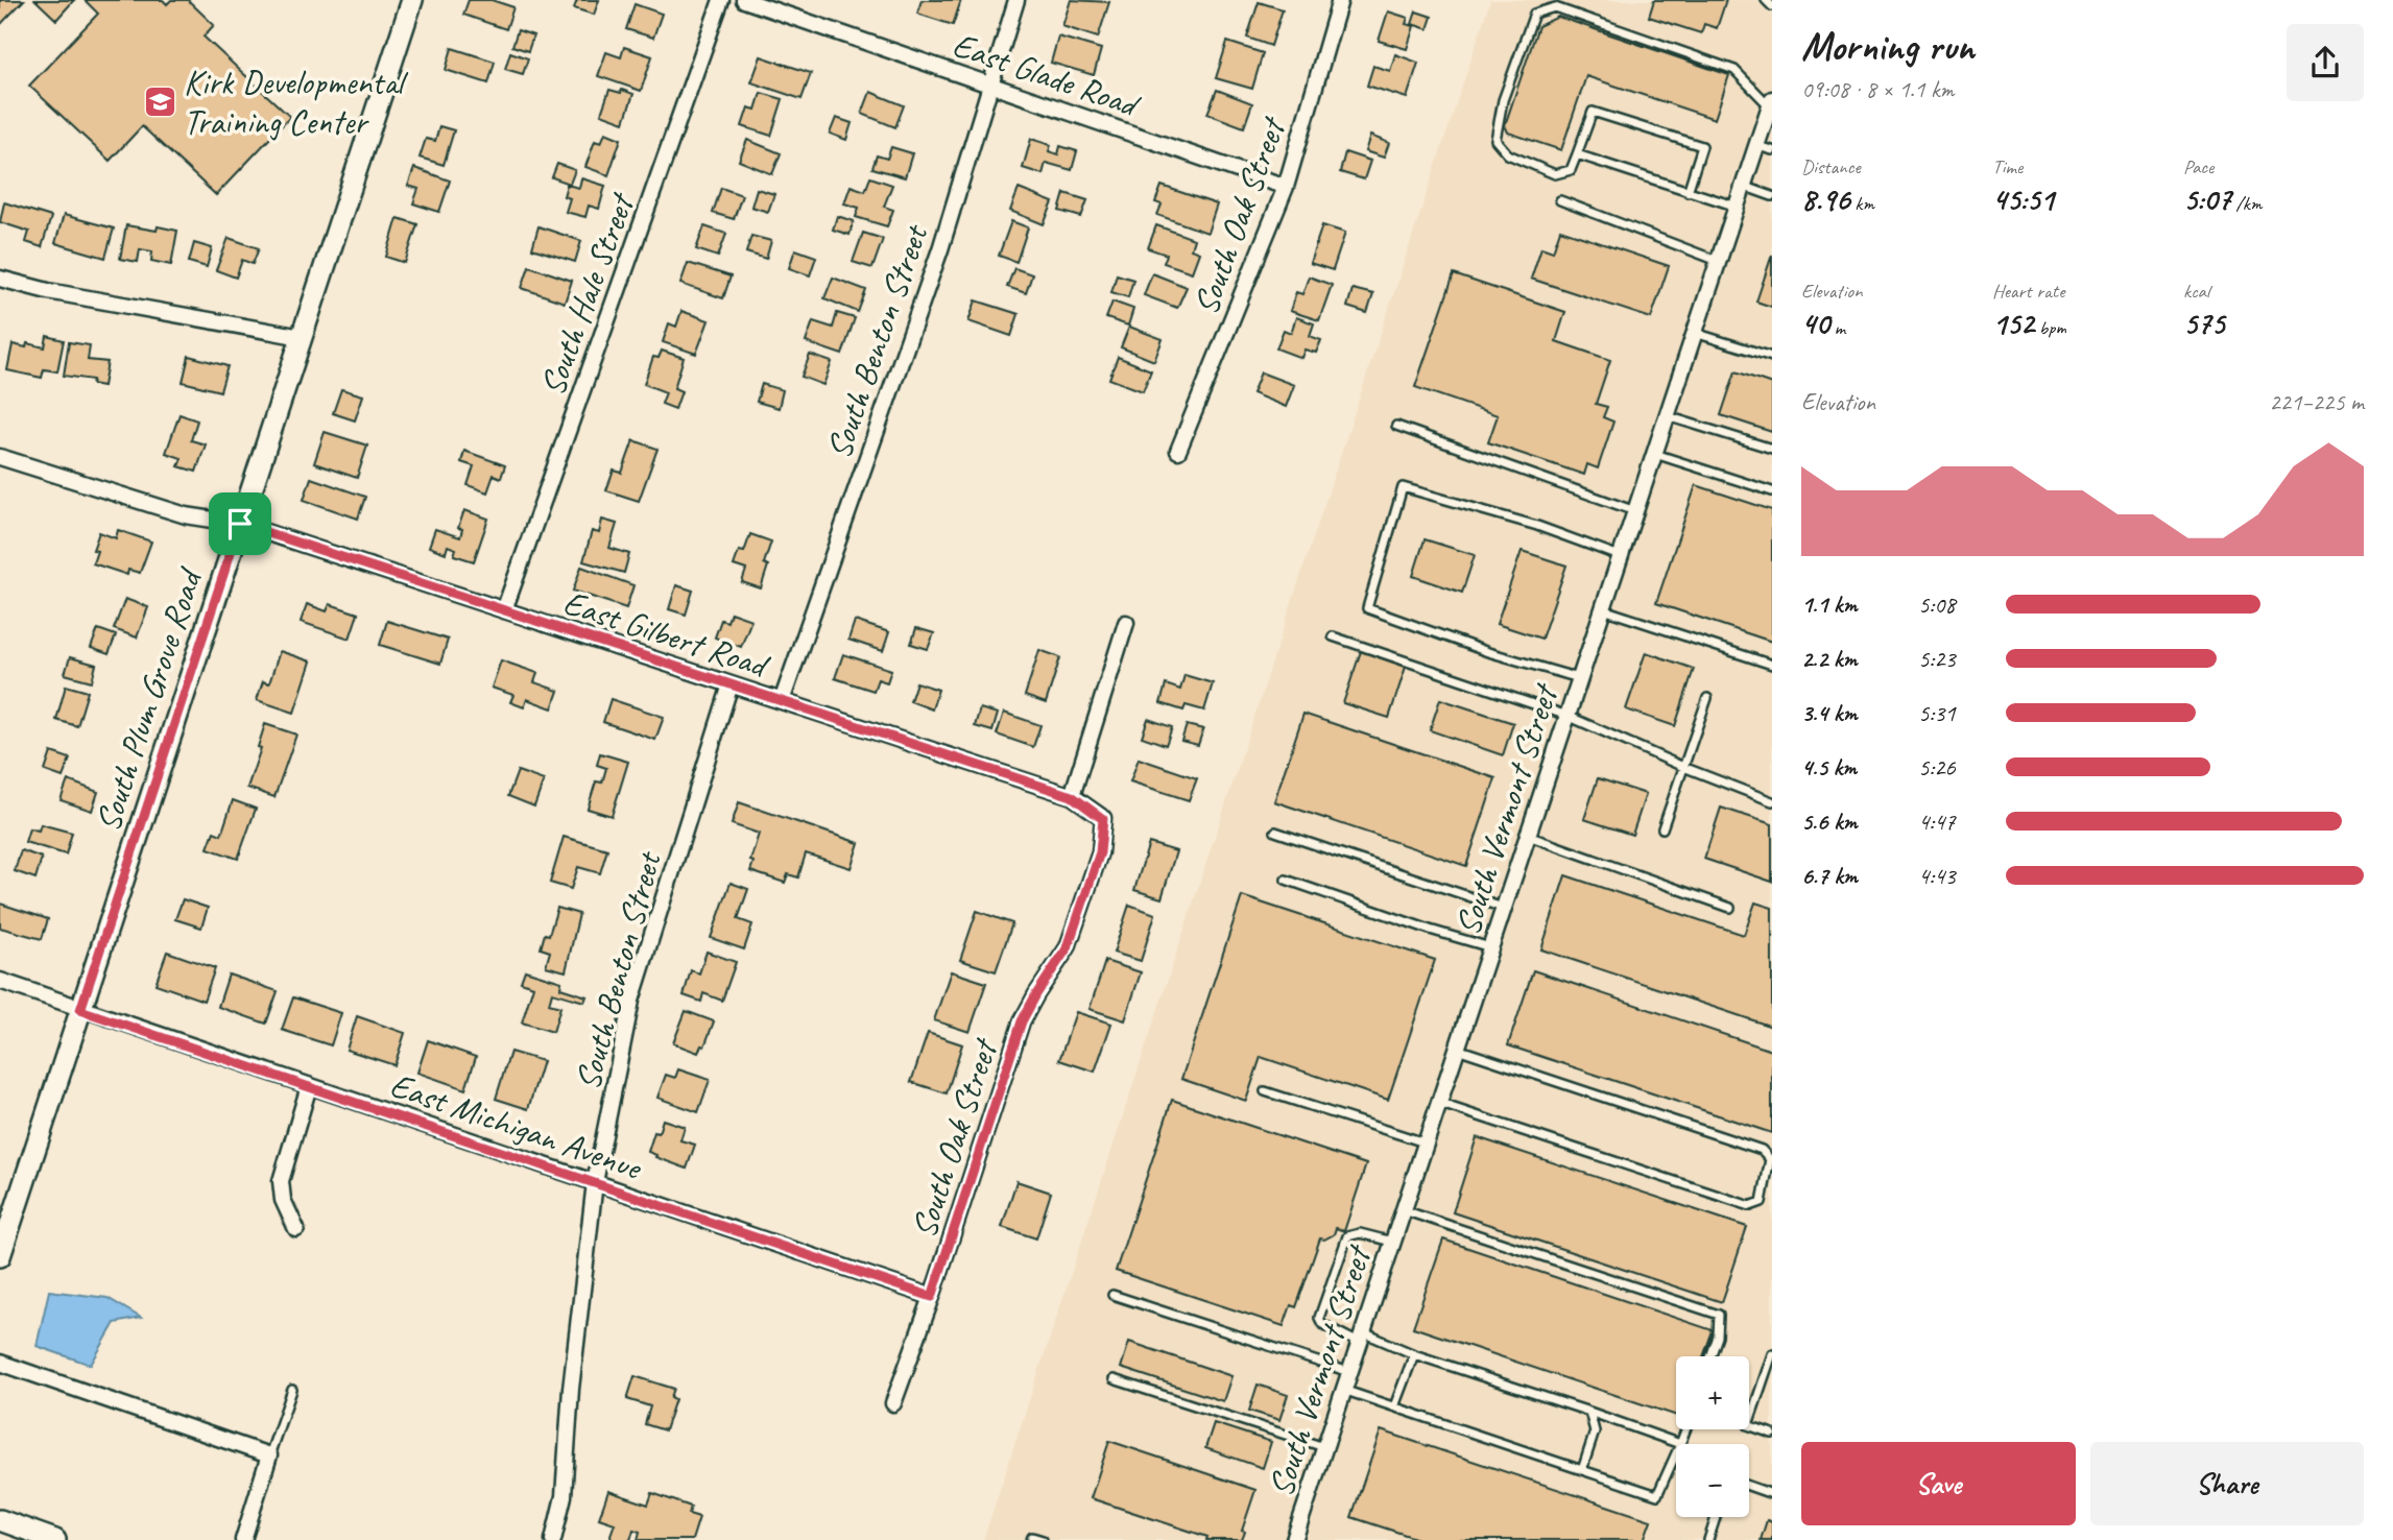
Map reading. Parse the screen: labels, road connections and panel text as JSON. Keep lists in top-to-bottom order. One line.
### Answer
{"streets":{"main road":["South Plum Grove Road"],"street":["East Glade Road","South Oak Street","South Hale Street","South Benton Street","East Gilbert Road","South Vermont Street","East Michigan Avenue"]},"crossings":[["East Glade Road","South Oak Street"],["East Glade Road","South Benton Street"],["South Oak Street","East Gilbert Road"],["South Oak Street","East Michigan Avenue"],["South Hale Street","East Gilbert Road"],["South Benton Street","East Gilbert Road"],["South Benton Street","East Michigan Avenue"],["East Gilbert Road","South Plum Grove Road"],["South Plum Grove Road","East Michigan Avenue"]],"places":{"school or university":["Kirk Developmental Training Center"]},"page":{"heading":["Morning run","09:08 · 8 × 1.1 km"],"stats":[["Distance","8.96 km"],["Time","45:51"],["Pace","5:07 /km"],["Elevation","40 m"],["Heart rate","152 bpm"],["kcal","575"]],"chart":["Elevation","221–225 m"],"list":[{"name":"1.1 km","note":"5:08"},{"name":"2.2 km","note":"5:23"},{"name":"3.4 km","note":"5:31"},{"name":"4.5 km","note":"5:26"},{"name":"5.6 km","note":"4:47"},{"name":"6.7 km","note":"4:43"}],"map_buttons":["+","−"],"buttons":["Save","Share"]}}
